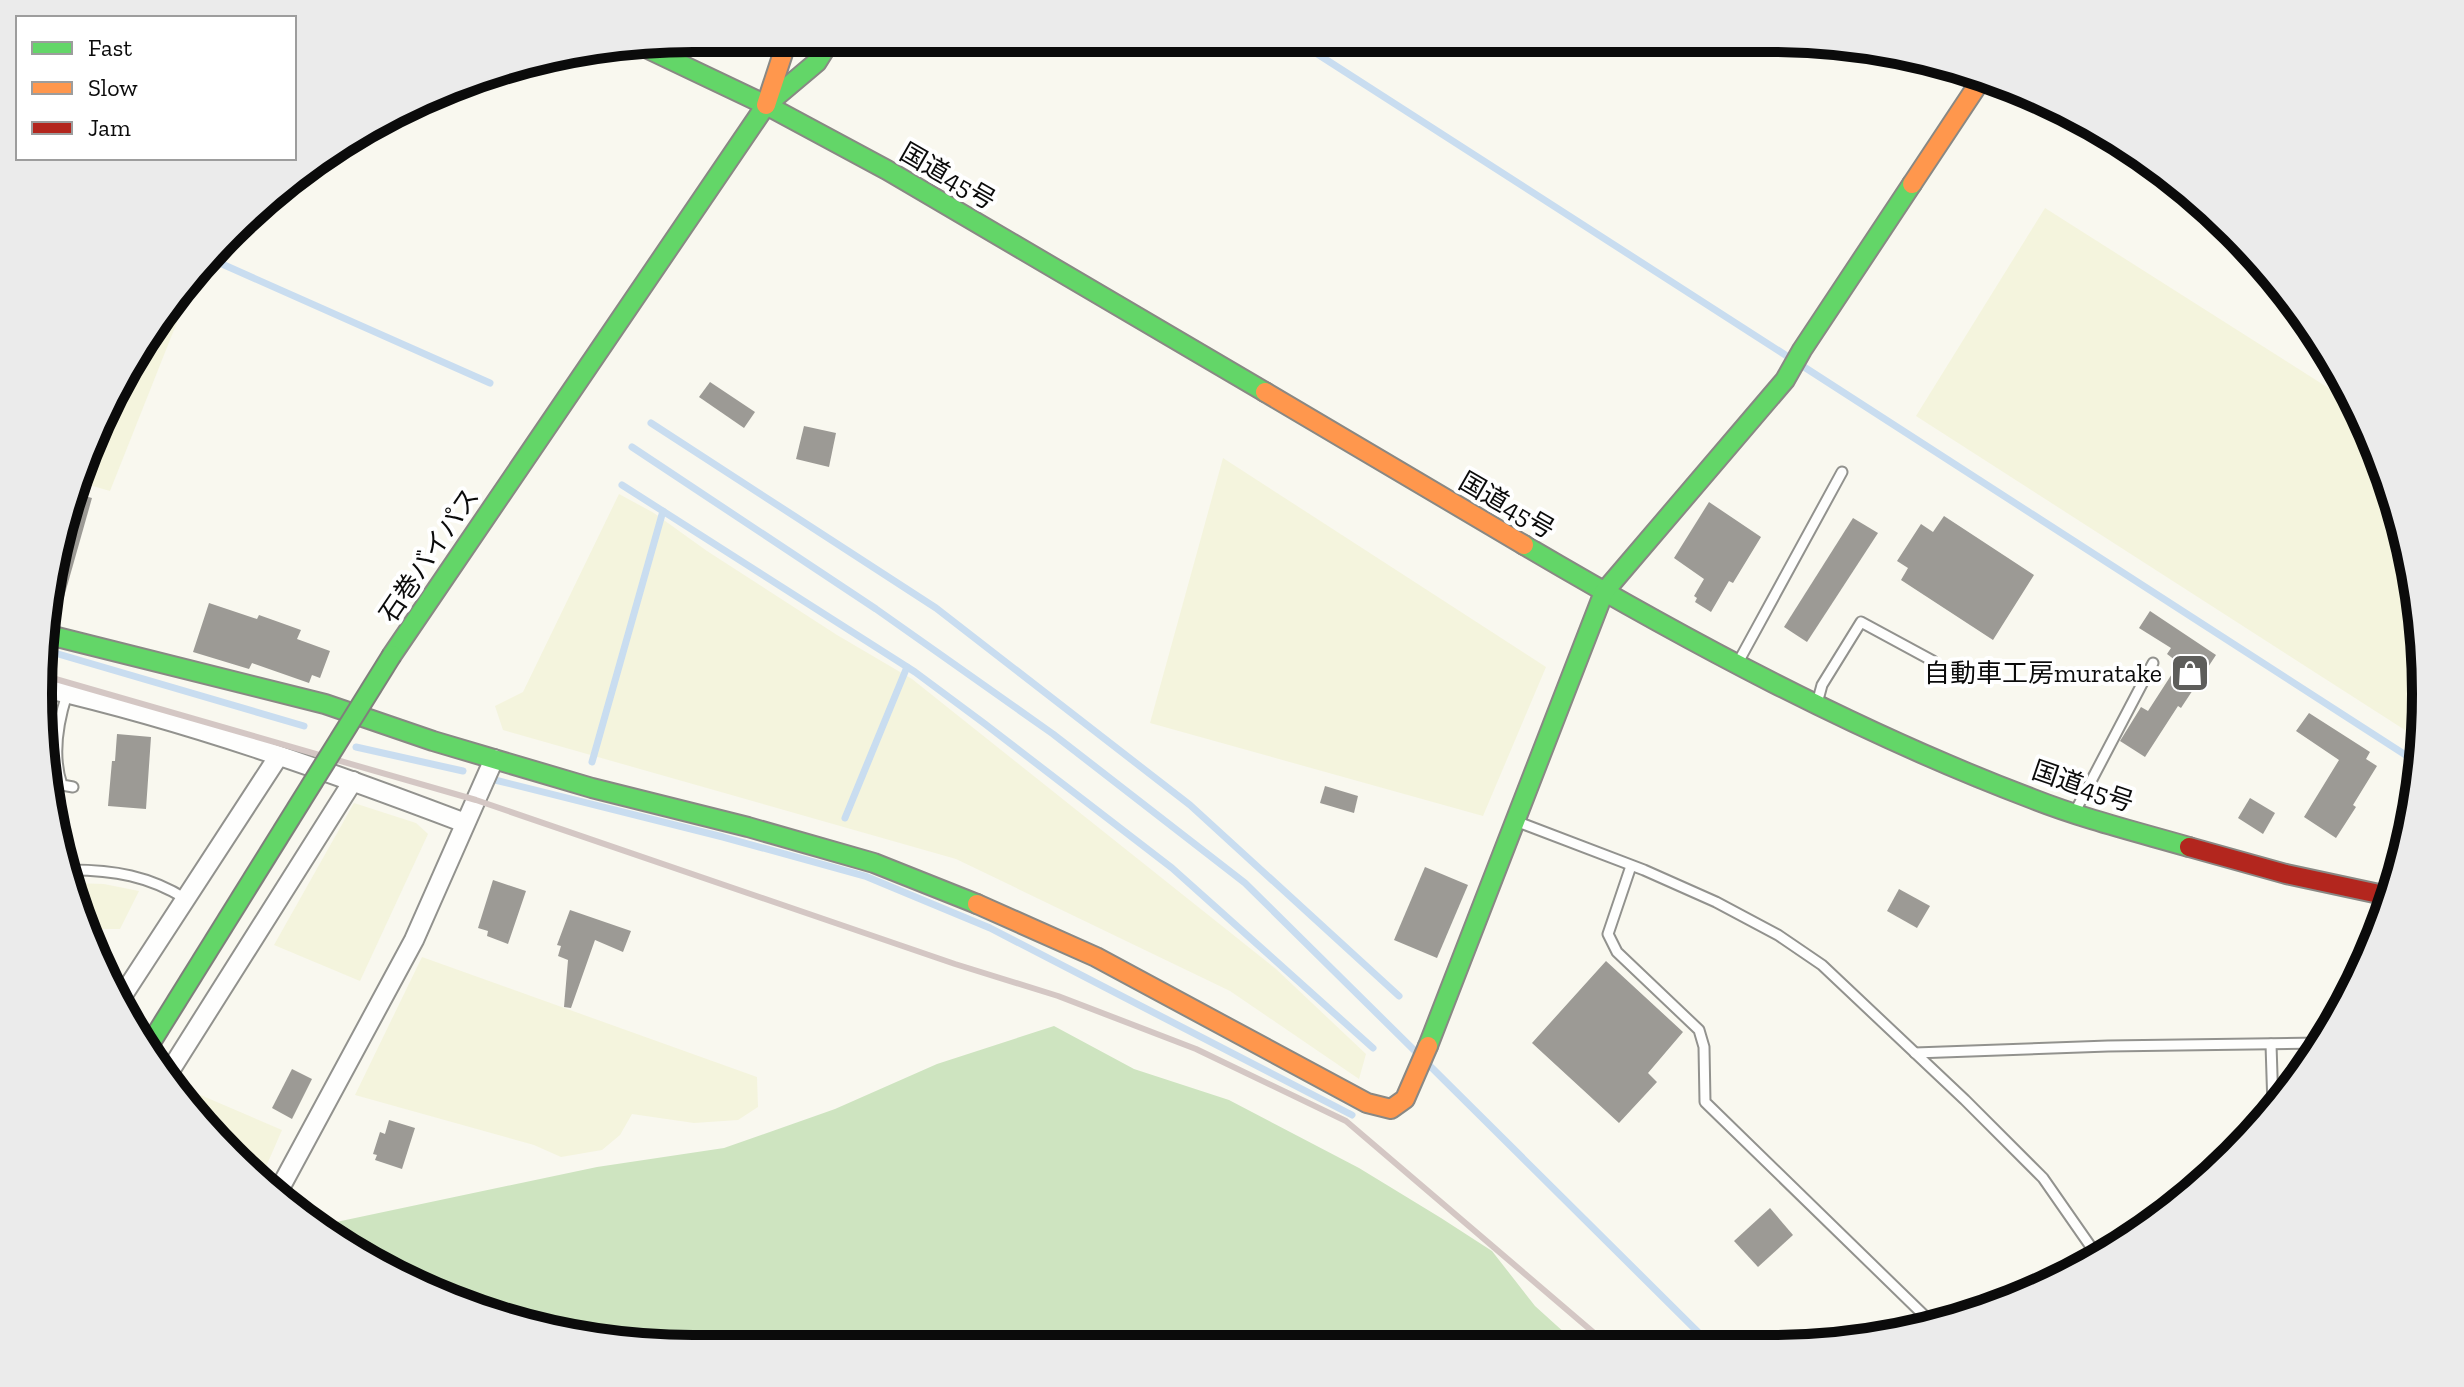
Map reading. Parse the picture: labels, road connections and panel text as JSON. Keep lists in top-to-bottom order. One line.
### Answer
{"streets":{"main road":["国道45号","石巻バイパス"]},"crossings":[["国道45号","石巻バイパス"]],"places":{"shop":["自動車工房muratake"]},"legend":["Fast","Slow","Jam"]}
